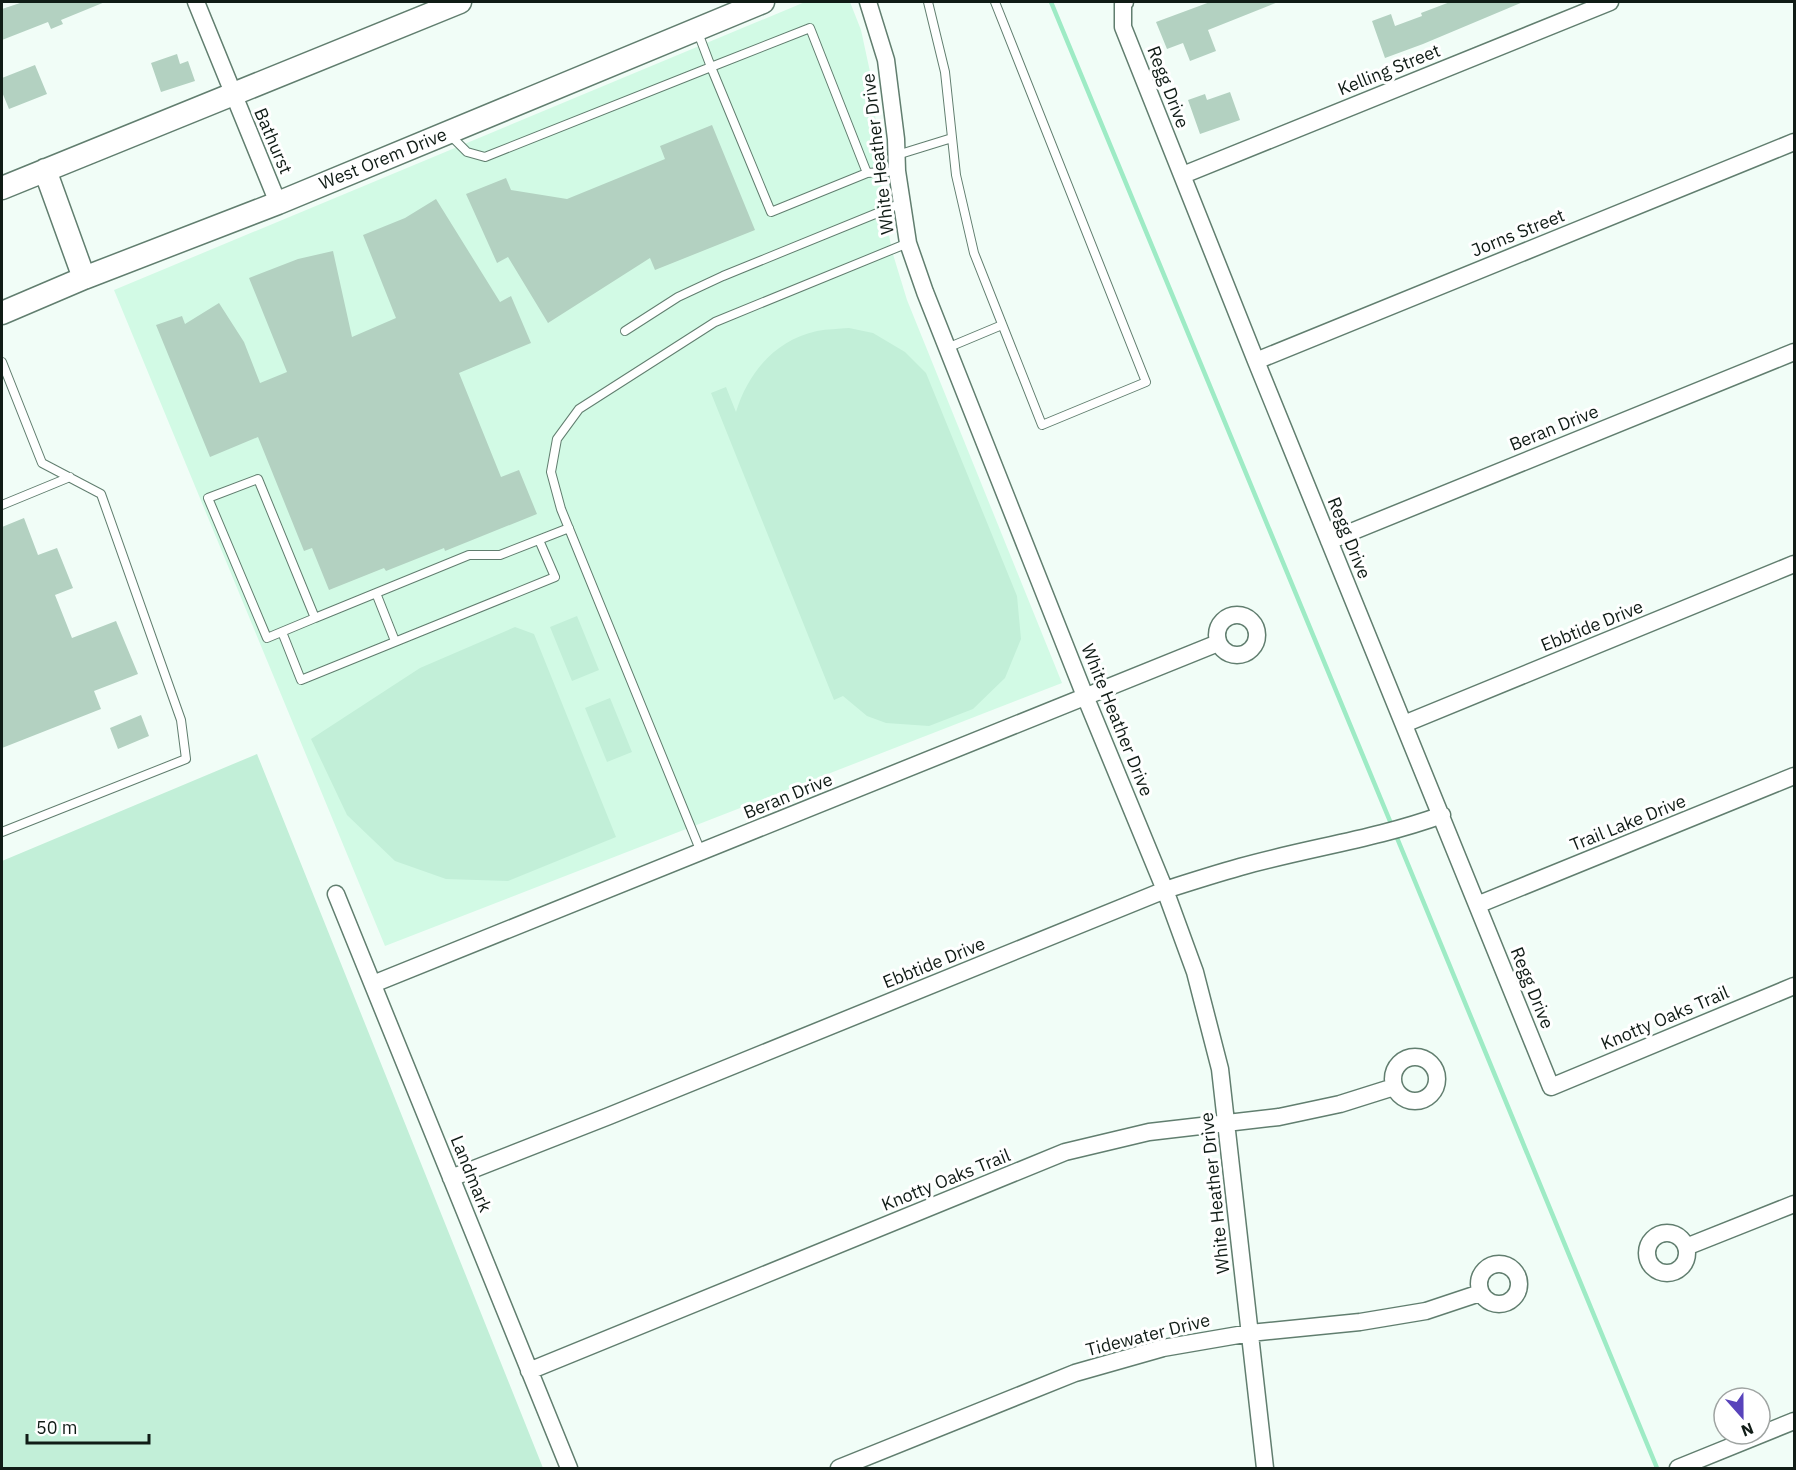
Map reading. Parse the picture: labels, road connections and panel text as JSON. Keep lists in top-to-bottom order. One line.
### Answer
{"streets":{"main road":["West Orem Drive"],"street":["Kelling Street","Regg Drive","Bathurst","White Heather Drive","Jorns Street","Beran Drive","Ebbtide Drive","Trail Lake Drive","Knotty Oaks Trail","Landmark","Tidewater Drive"]},"crossings":[["Kelling Street","Regg Drive"],["Regg Drive","Jorns Street"],["Regg Drive","Beran Drive"],["Regg Drive","Ebbtide Drive"],["Regg Drive","Trail Lake Drive"],["Regg Drive","Knotty Oaks Trail"],["Bathurst","West Orem Drive"],["White Heather Drive","Beran Drive"],["White Heather Drive","Ebbtide Drive"],["White Heather Drive","Knotty Oaks Trail"],["White Heather Drive","Tidewater Drive"],["Beran Drive","Landmark"],["Ebbtide Drive","Landmark"],["Knotty Oaks Trail","Landmark"]],"scale_bar":"50 m","north":"bottom"}
